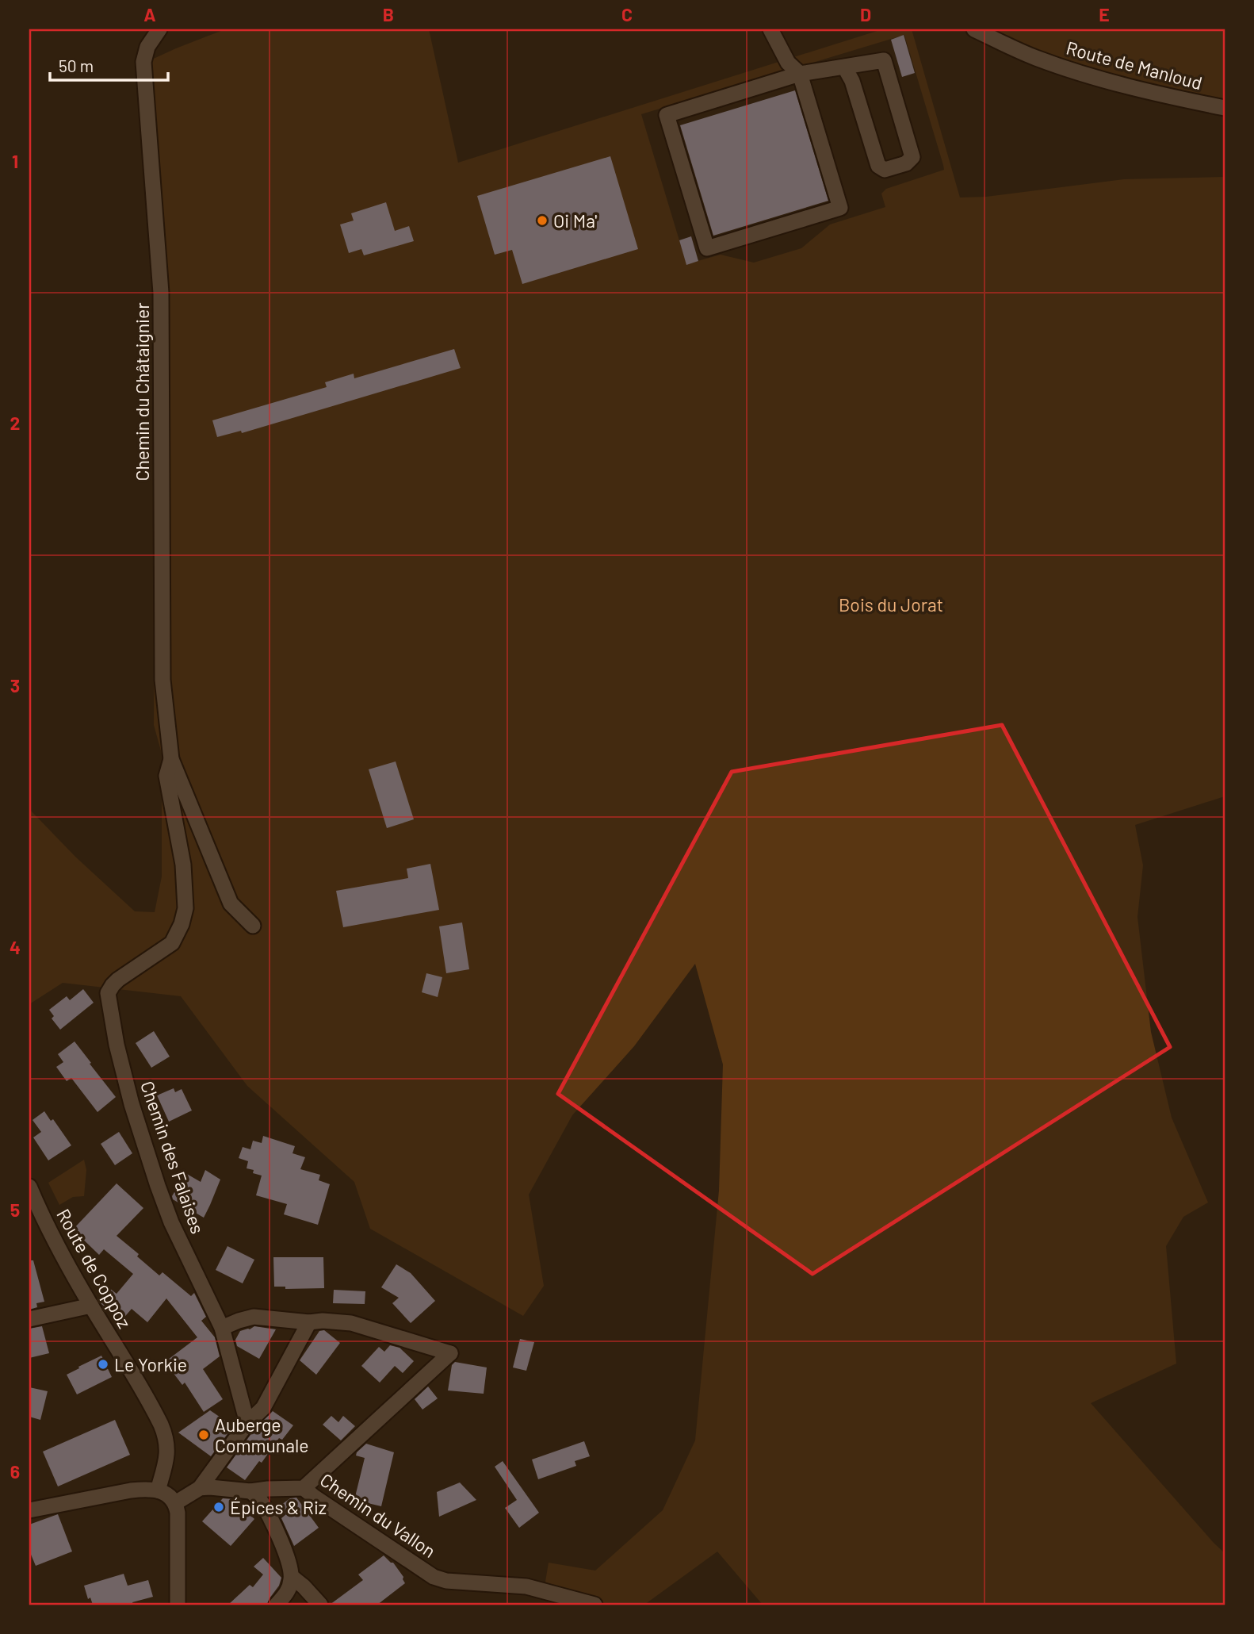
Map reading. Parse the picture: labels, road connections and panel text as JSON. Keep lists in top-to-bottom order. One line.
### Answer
{"streets":{"street":["Route de Manloud","Chemin du Châtaignier","Chemin des Falaises","Route de Coppoz","Chemin du Vallon"]},"crossings":[["Chemin du Châtaignier","Chemin des Falaises"]],"parks":["Bois du Jorat"],"places":["Oi Ma'","Le Yorkie","Auberge Communale","Épices & Riz"],"scale_bar":"50 m","grid":{"columns":["A","B","C","D","E"],"rows":["1","2","3","4","5","6"]}}
